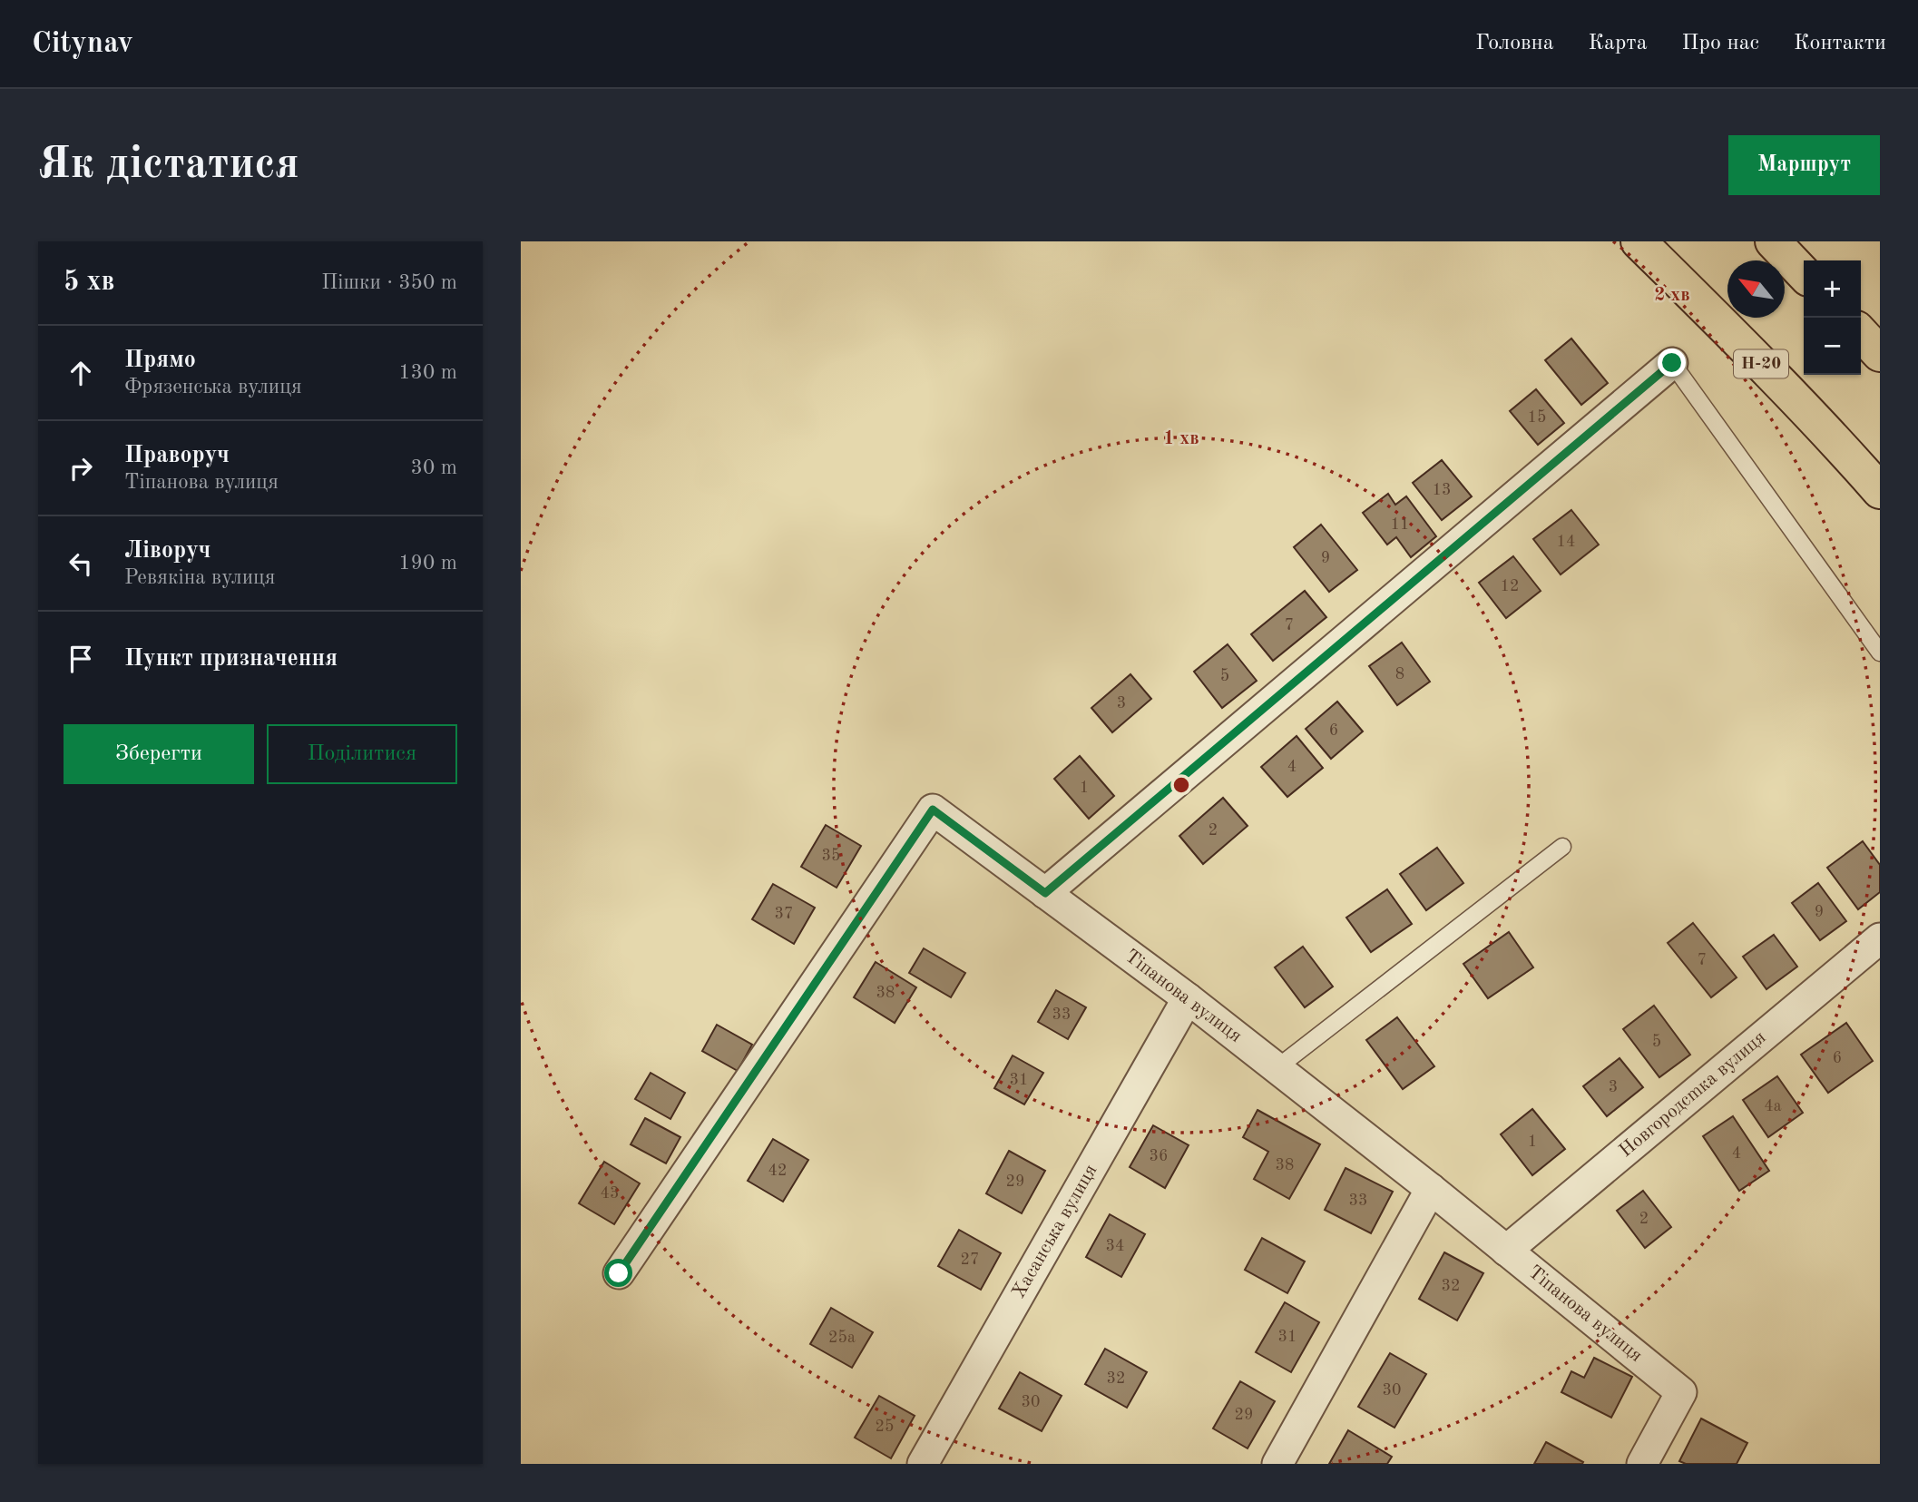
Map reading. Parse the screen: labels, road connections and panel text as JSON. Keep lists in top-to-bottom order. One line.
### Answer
{"streets":{"main road":["Н-20"],"street":["Тіпанова вулиця","Новгородсmка вулиця","Хасанська вулиця"]},"crossings":[["Тіпанова вулиця","Новгородсmка вулиця"],["Тіпанова вулиця","Хасанська вулиця"]],"house_numbers":["15","13","11","14","9","12","7","8","5","3","6","4","1","2","35","9","37","7","38","33","5","6","31","3","4а","1","4","36","38","42","29","43","33","2","34","27","32","31","25а","32","30","30","29","25"],"north":"top left","page":{"header":"Citynav","nav":["Головна","Карта","Про нас","Контакти"],"buttons":["Маршрут",["Зберегти","Поділитися"]],"title":"Як дістатися","heading":["5 хв","Пішки · 350 m"],"map_buttons":["+","−"],"list":[["Прямо","Фрязенська вулиця","130 m"],["Праворуч","Тіпанова вулиця","30 m"],["Ліворуч","Ревякiна вулиця","190 m"],"Пункт призначення"]},"rings":["2 хв","1 хв"]}
